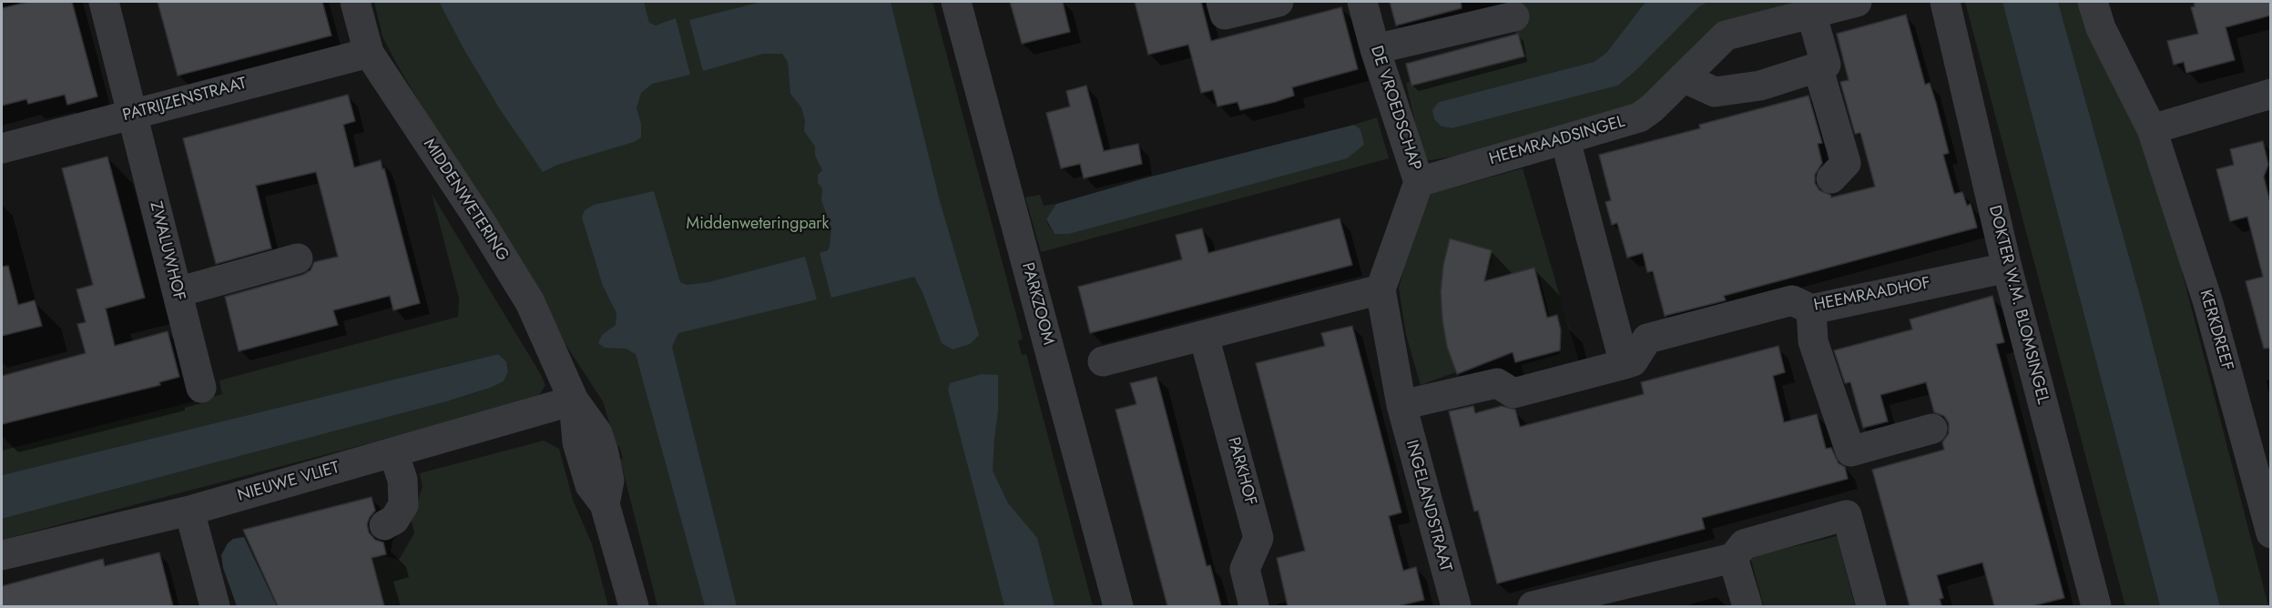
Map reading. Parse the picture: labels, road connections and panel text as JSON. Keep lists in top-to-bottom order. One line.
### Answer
{"streets":{"street":["PATRIJZENSTRAAT","DE VROEDSCHAP","HEEMRAADSINGEL","MIDDENWETERING","ZWALUWHOF","HEEMRAADHOF","PARKZOOM","DOKTER W.M. BLOMSINGEL","KERKDREEF","PARKHOF","NIEUWE VLIET","INGELANDSTRAAT"]},"crossings":[["PATRIJZENSTRAAT","MIDDENWETERING"],["PATRIJZENSTRAAT","ZWALUWHOF"],["DE VROEDSCHAP","HEEMRAADSINGEL"],["DE VROEDSCHAP","INGELANDSTRAAT"],["MIDDENWETERING","NIEUWE VLIET"],["HEEMRAADHOF","DOKTER W.M. BLOMSINGEL"]],"parks":["Middenweteringpark"]}
